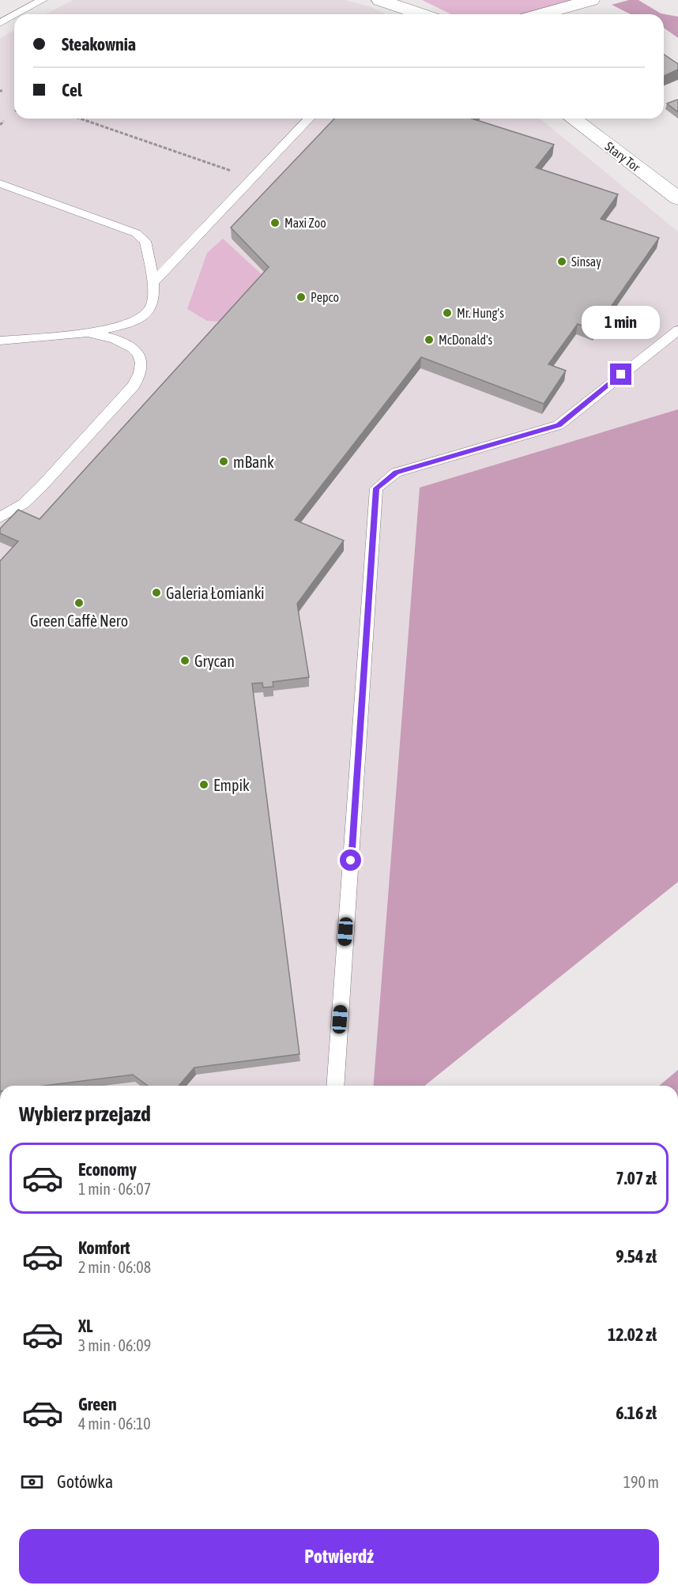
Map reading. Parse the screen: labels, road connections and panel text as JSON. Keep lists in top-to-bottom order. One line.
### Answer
{"streets":{"street":["Stary Tor"]},"places":["Maxi Zoo","Sinsay","Pepco","Mr. Hung's","McDonald's","mBank","Galeria Łomianki","Green Caffè Nero","Grycan","Empik"],"page":{"banner":["Steakownia","Cel"],"bubble":"1 min","heading":"Wybierz przejazd","list":[{"name":"Economy","note":"1 min · 06:07","value":"7.07 zł"},{"name":"Komfort","note":"2 min · 06:08","value":"9.54 zł"},{"name":"XL","note":"3 min · 06:09","value":"12.02 zł"},{"name":"Green","note":"4 min · 06:10","value":"6.16 zł"}],"pay":["Gotówka","190 m"],"buttons":"Potwierdź"}}
